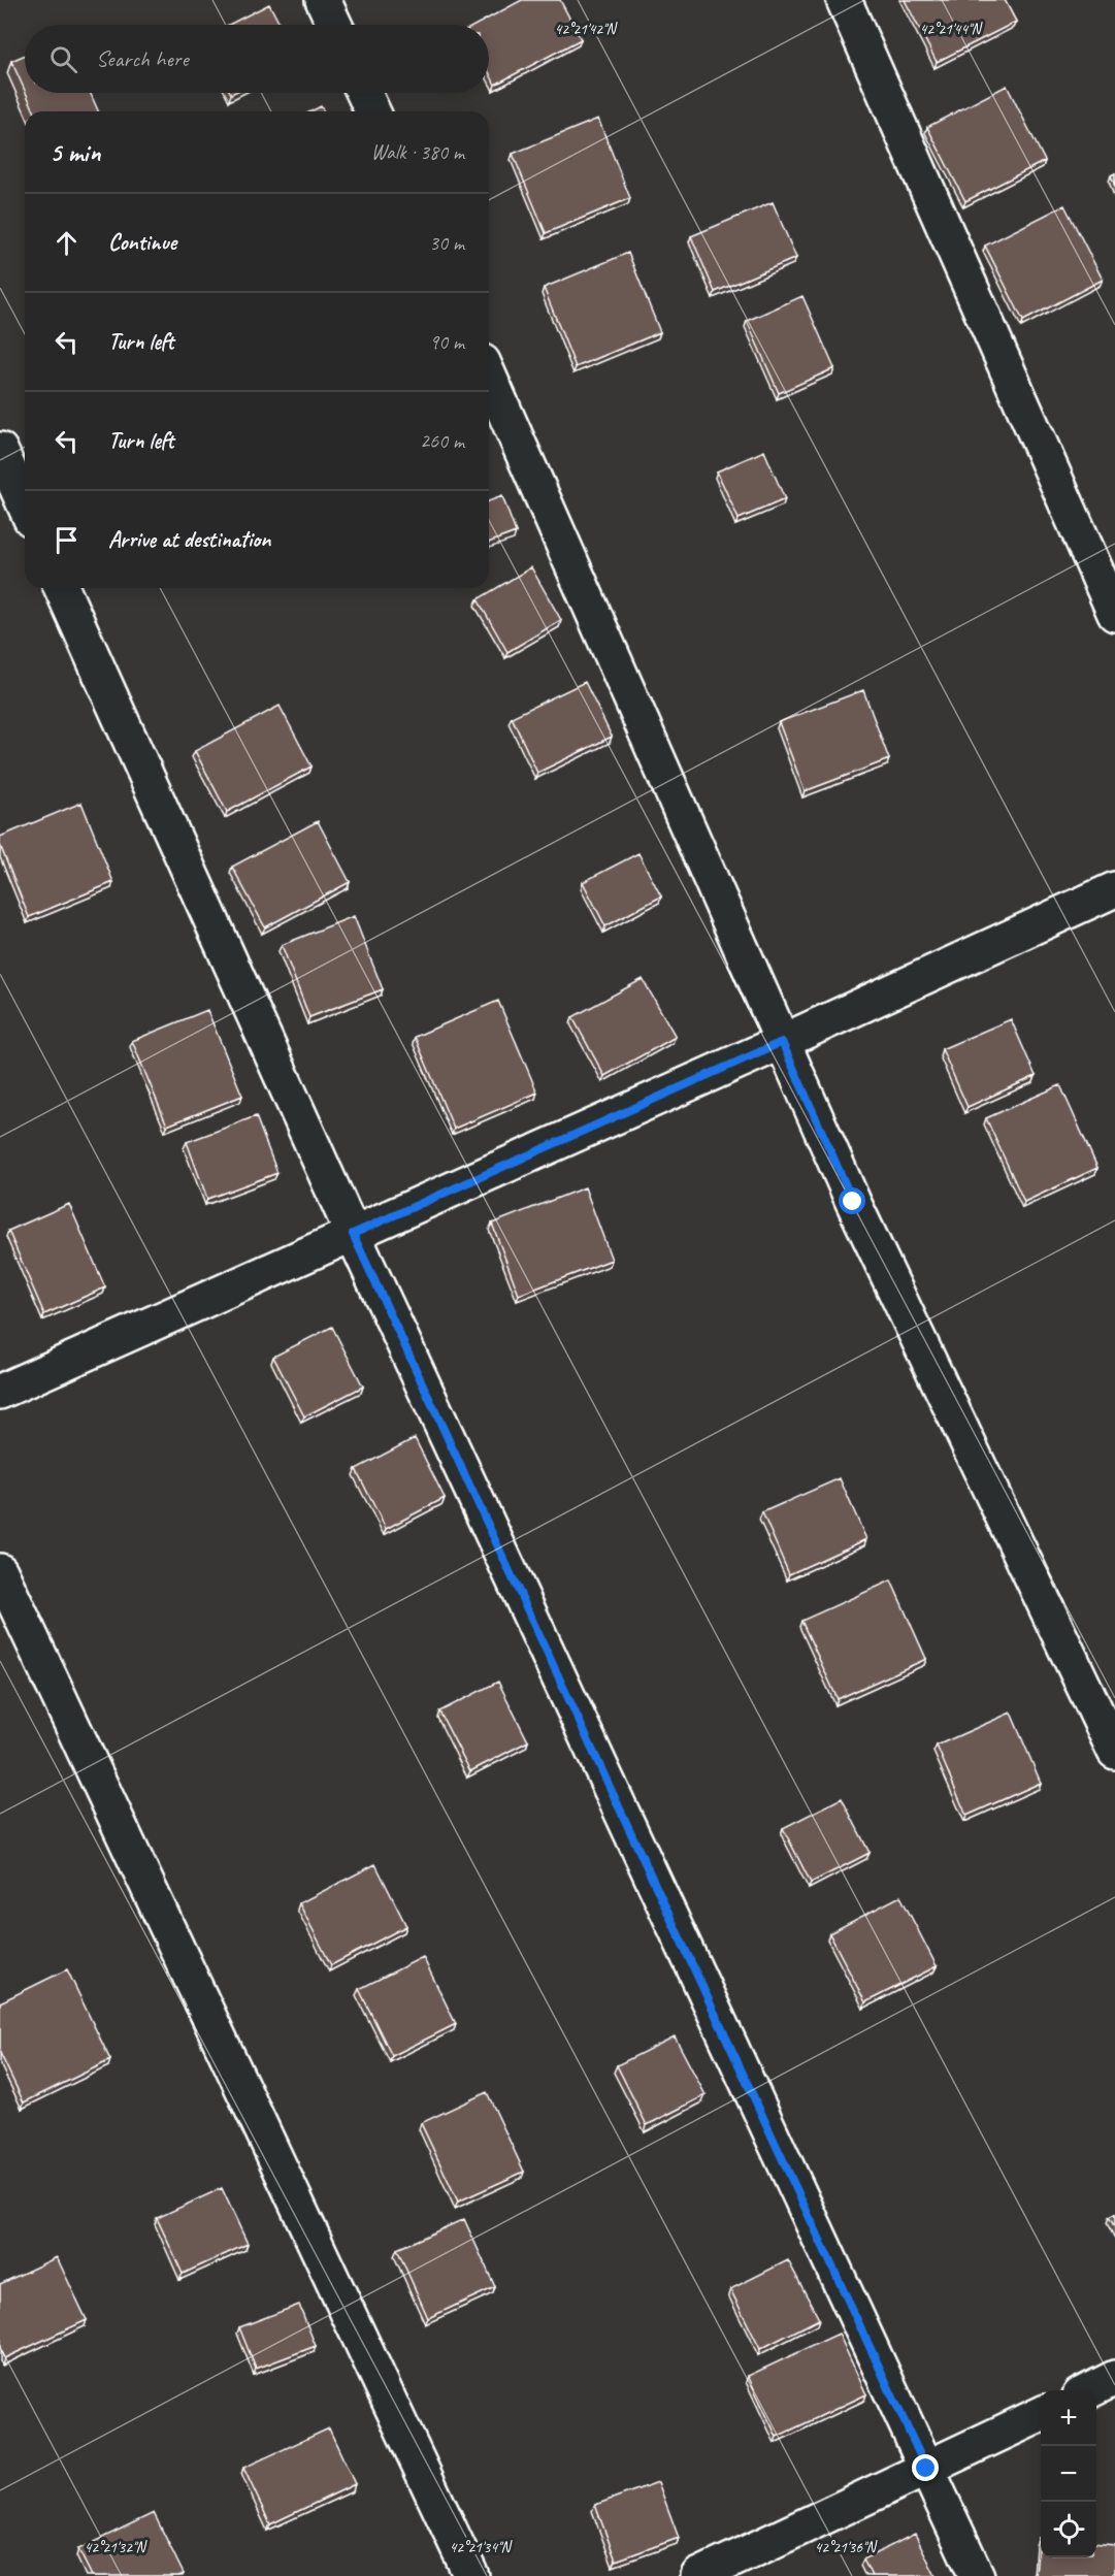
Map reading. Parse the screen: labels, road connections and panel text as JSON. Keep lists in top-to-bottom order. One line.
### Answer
{"page":{"search":"Search here","heading":["5 min","Walk · 380 m"],"list":[["Continue","30 m"],["Turn left","90 m"],["Turn left","260 m"],"Arrive at destination"],"map_buttons":["+","−"]},"coordinates":["42°21'42\"N","42°21'44\"N","42°21'32\"N","42°21'34\"N","42°21'36\"N"]}
